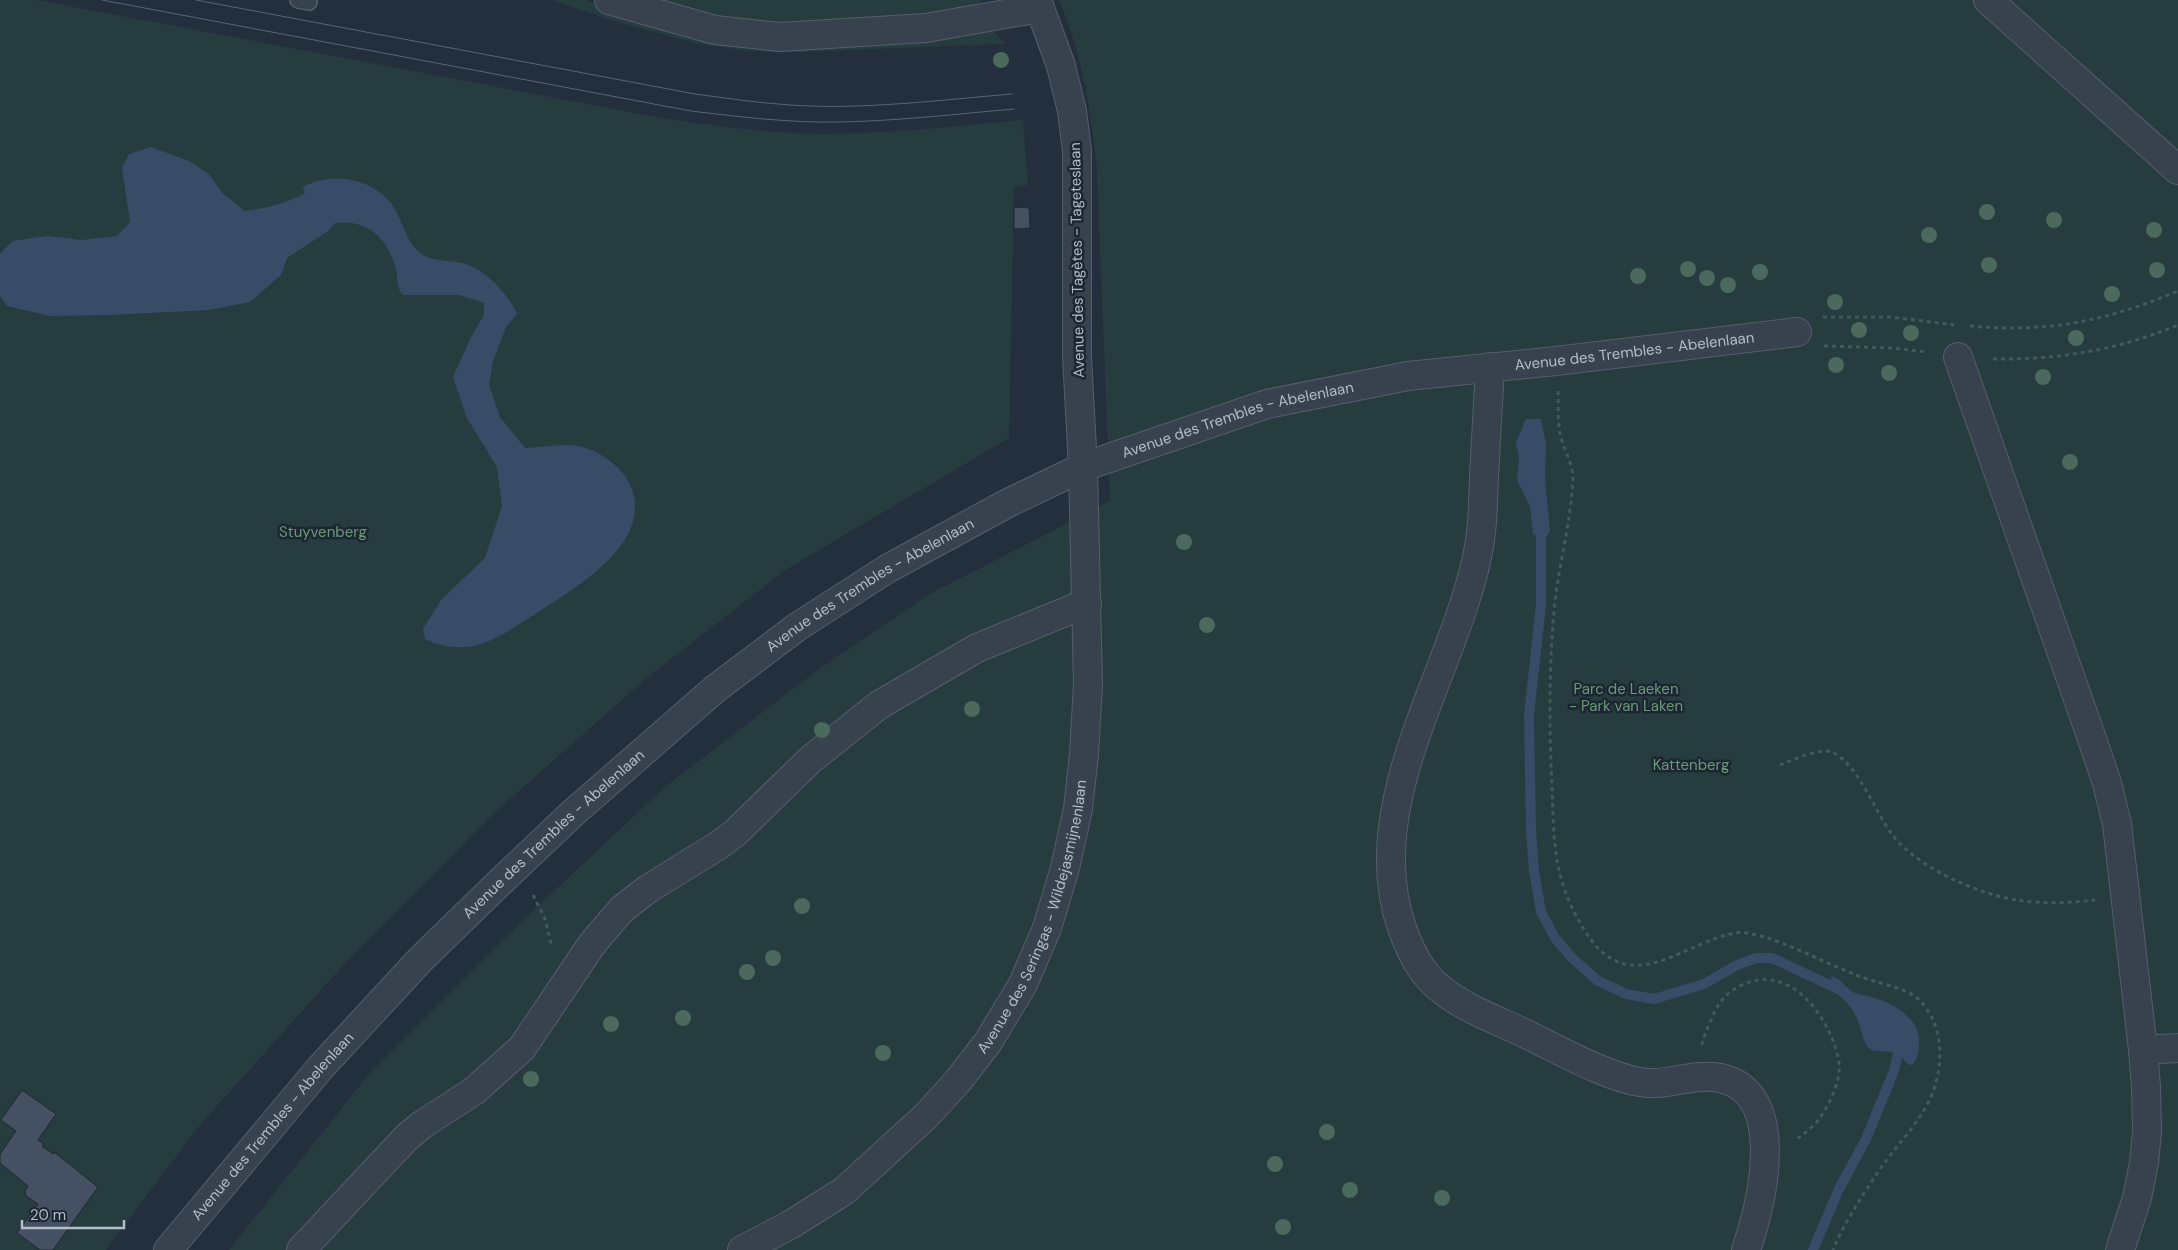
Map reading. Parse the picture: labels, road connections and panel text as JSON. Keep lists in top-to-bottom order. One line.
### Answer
{"streets":{"street":["Avenue des Tagètes - Tageteslaan","Avenue des Trembles - Abelenlaan","Avenue des Seringas - Wildejasmijnenlaan"]},"crossings":[["Avenue des Tagètes - Tageteslaan","Avenue des Trembles - Abelenlaan"],["Avenue des Tagètes - Tageteslaan","Avenue des Seringas - Wildejasmijnenlaan"],["Avenue des Trembles - Abelenlaan","Avenue des Seringas - Wildejasmijnenlaan"]],"parks":["Stuyvenberg","Parc de Laeken - Park van Laken","Kattenberg"],"scale_bar":"20 m"}
